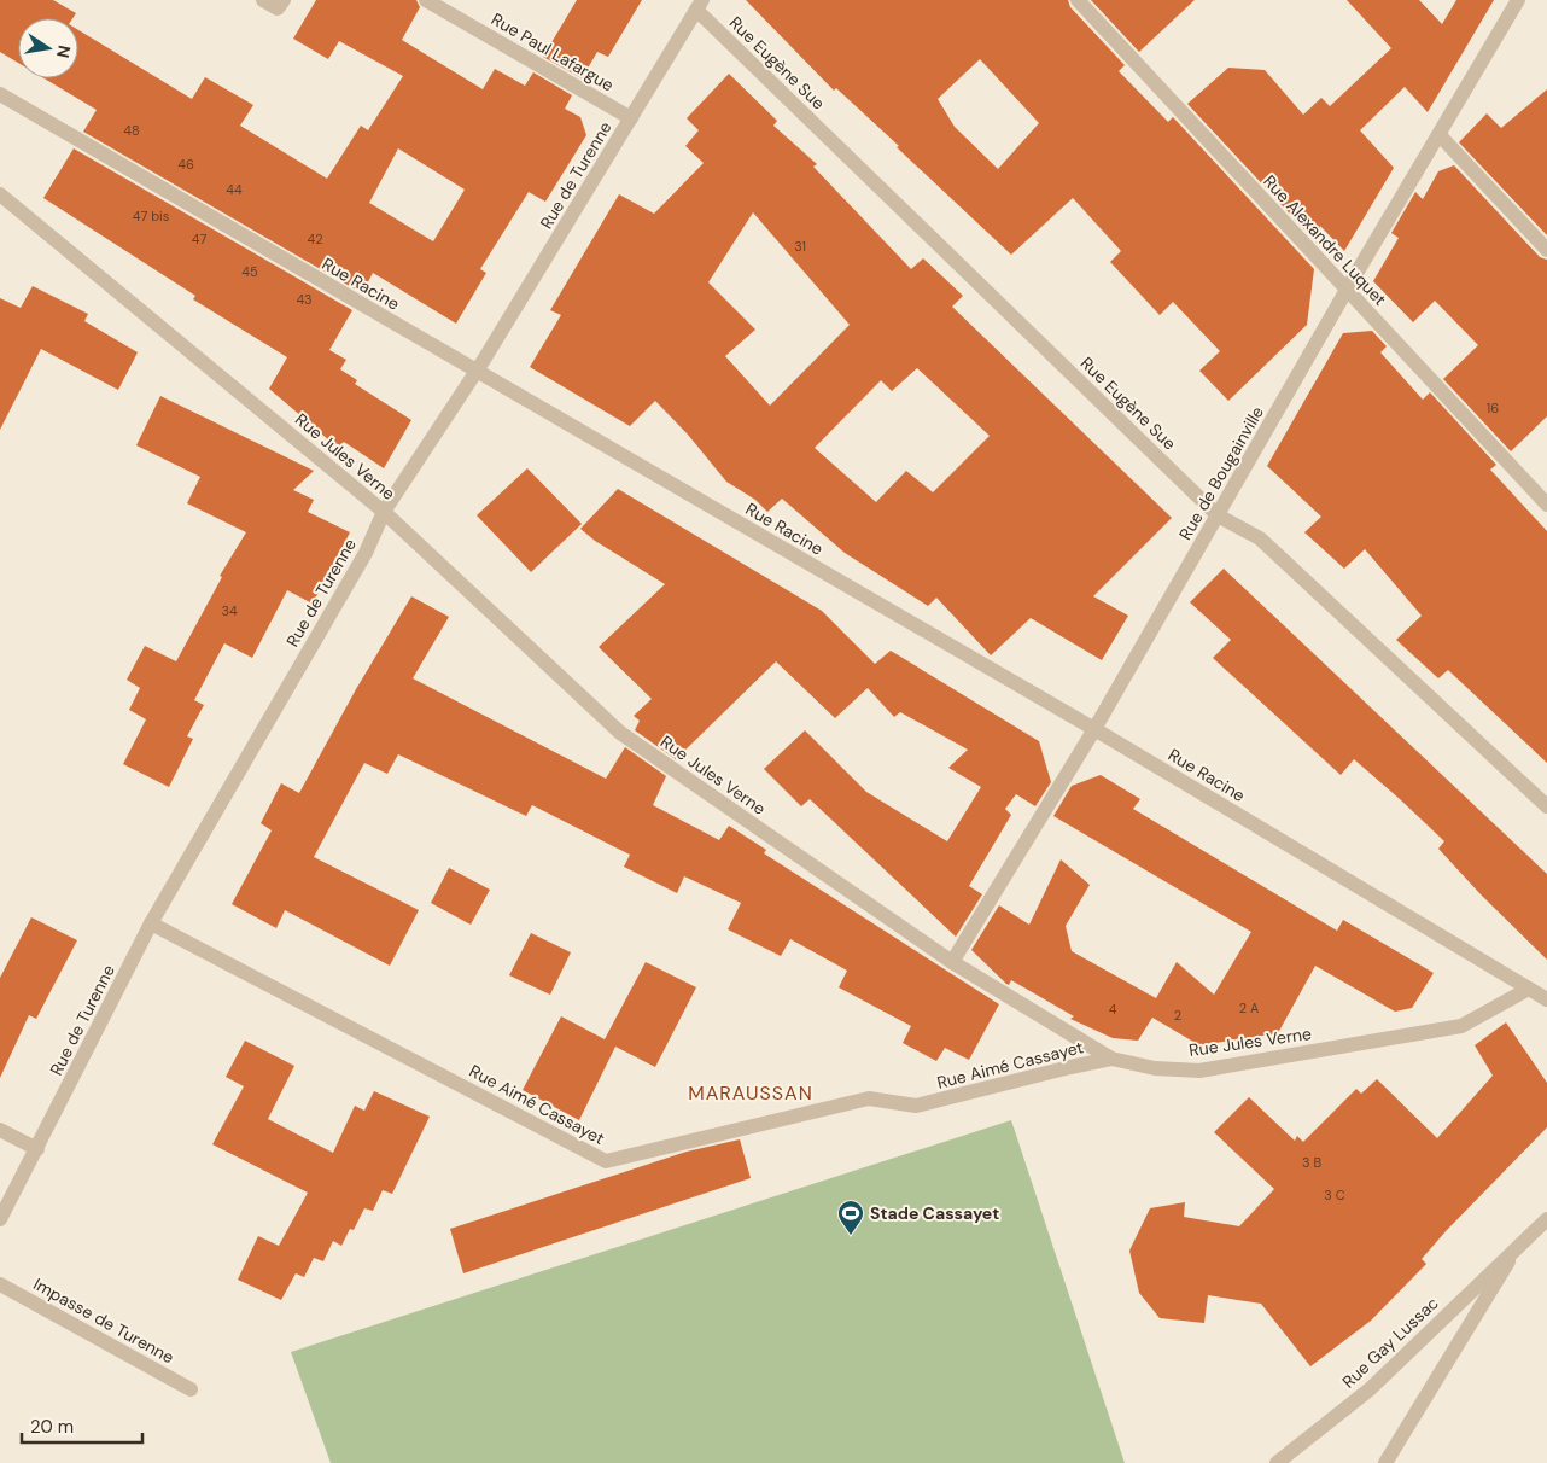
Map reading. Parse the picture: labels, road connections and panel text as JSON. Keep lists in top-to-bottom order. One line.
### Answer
{"streets":{"street":["Rue Paul Lafargue","Rue Eugène Sue","Rue de Turenne","Rue Alexandre Luquet","Rue Racine","Rue Jules Verne","Rue de Bougainville","Rue Aimé Cassayet","Impasse de Turenne","Rue Gay Lussac"]},"crossings":[["Rue Paul Lafargue","Rue de Turenne"],["Rue Eugène Sue","Rue de Turenne"],["Rue Eugène Sue","Rue de Bougainville"],["Rue de Turenne","Rue Racine"],["Rue de Turenne","Rue Jules Verne"],["Rue de Turenne","Rue Aimé Cassayet"],["Rue Alexandre Luquet","Rue de Bougainville"],["Rue Racine","Rue Jules Verne"],["Rue Racine","Rue de Bougainville"],["Rue Jules Verne","Rue de Bougainville"],["Rue Jules Verne","Rue Aimé Cassayet"]],"districts":["MARAUSSAN"],"places":{"sports":["Stade Cassayet"]},"house_numbers":["48","46","44","47 bis","47","42","31","45","43","16","34","2 A","4","2","3 B","3 C"],"scale_bar":"20 m","north":"right"}
